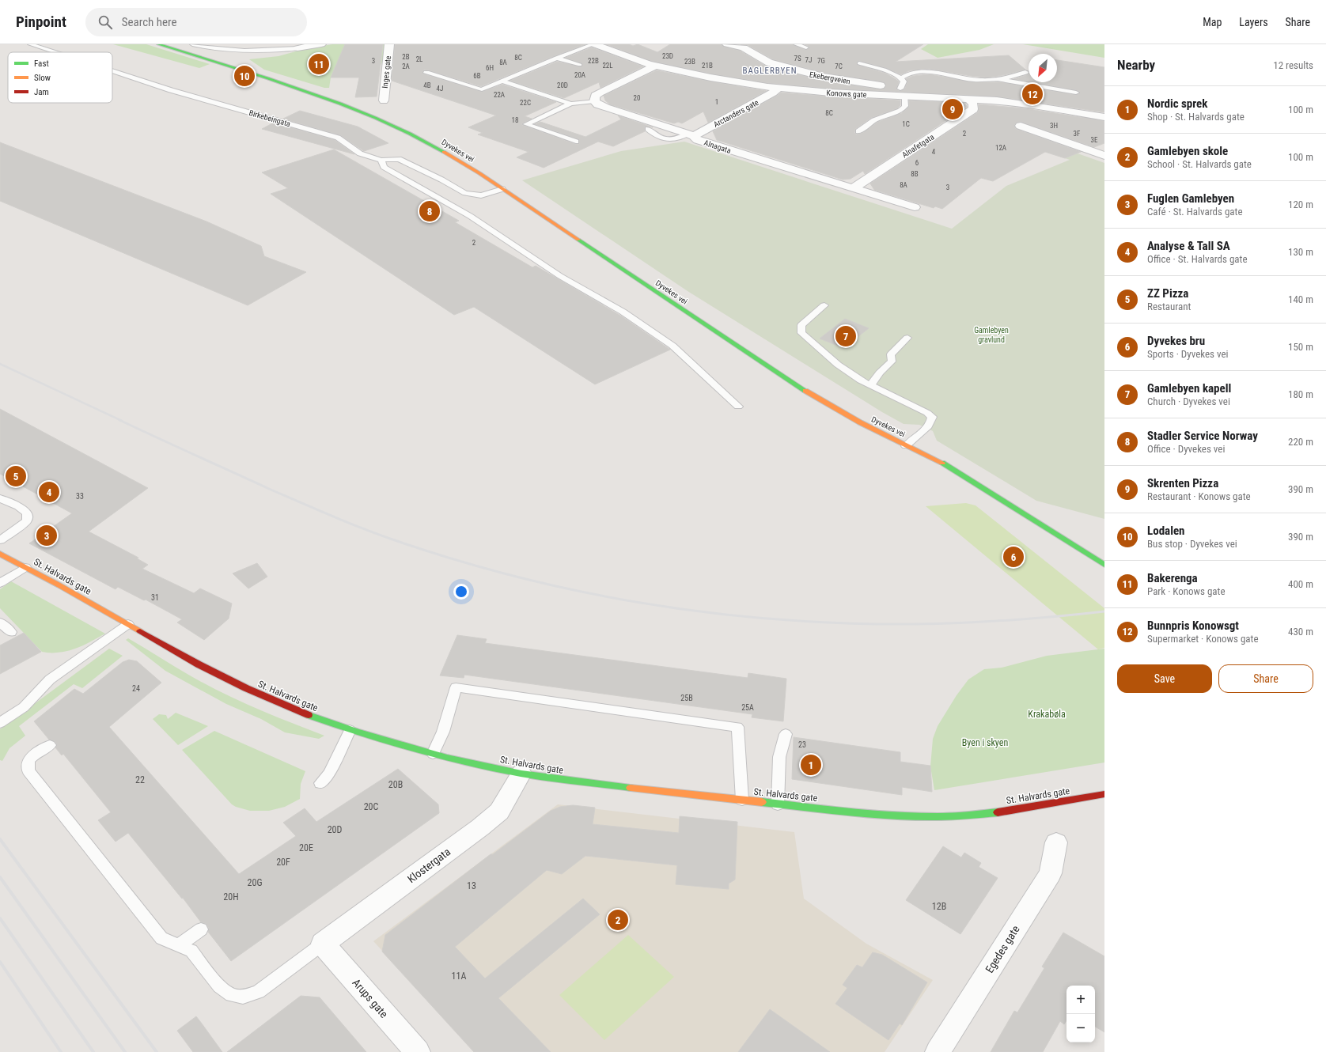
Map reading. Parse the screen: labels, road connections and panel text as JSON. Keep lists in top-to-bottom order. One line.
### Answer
{"streets":{"street":["Inges gate","Ekebergveien","Konows gate","Arctanders gate","Alnafetgata","Alnagata","Dyvekes vei","St. Halvards gate","Klostergata","Egedes gate","Arups gate"],"lane":["Birkebeingata"]},"crossings":[["Ekebergveien","Konows gate"],["Ekebergveien","Alnafetgata"],["Konows gate","Arctanders gate"],["Arctanders gate","Alnagata"],["Birkebeingata","Dyvekes vei"],["Alnafetgata","Alnagata"],["St. Halvards gate","Klostergata"],["Klostergata","Arups gate"]],"districts":["BAGLERBYEN"],"parks":["Gamlebyen gravlund","Krakabøla","Byen i skyen"],"house_numbers":["23D","2B","8C","7S","2L","7J","3","22B","7G","23B","8A","22L","21B","2A","7C","6H","20A","6B","4B","20D","4J","22A","20","1","22C","8C","18","1C","3H","2","3F","3E","12A","4","6","8B","8A","3","2","33","31","24","25B","25A","23","22","20B","20C","20D","20E","20F","20G","13","20H","12B","11A"],"legend":["Fast","Slow","Jam"],"north":"bottom left","page":{"header":"Pinpoint","search":"Search here","nav":["Map","Layers","Share"],"heading":["Nearby","12 results"],"pins":["11","10","12","9","8","7","5","4","3","6","1","2"],"list":[{"mark":"1","name":"Nordic sprek","note":"Shop · St. Halvards gate","value":"100 m"},{"mark":"2","name":"Gamlebyen skole","note":"School · St. Halvards gate","value":"100 m"},{"mark":"3","name":"Fuglen Gamlebyen","note":"Café · St. Halvards gate","value":"120 m"},{"mark":"4","name":"Analyse & Tall SA","note":"Office · St. Halvards gate","value":"130 m"},{"mark":"5","name":"ZZ Pizza","note":"Restaurant","value":"140 m"},{"mark":"6","name":"Dyvekes bru","note":"Sports · Dyvekes vei","value":"150 m"},{"mark":"7","name":"Gamlebyen kapell","note":"Church · Dyvekes vei","value":"180 m"},{"mark":"8","name":"Stadler Service Norway","note":"Office · Dyvekes vei","value":"220 m"},{"mark":"9","name":"Skrenten Pizza","note":"Restaurant · Konows gate","value":"390 m"},{"mark":"10","name":"Lodalen","note":"Bus stop · Dyvekes vei","value":"390 m"},{"mark":"11","name":"Bakerenga","note":"Park · Konows gate","value":"400 m"},{"mark":"12","name":"Bunnpris Konowsgt","note":"Supermarket · Konows gate","value":"430 m"}],"buttons":["Save","Share"],"map_buttons":["+","−"]}}
